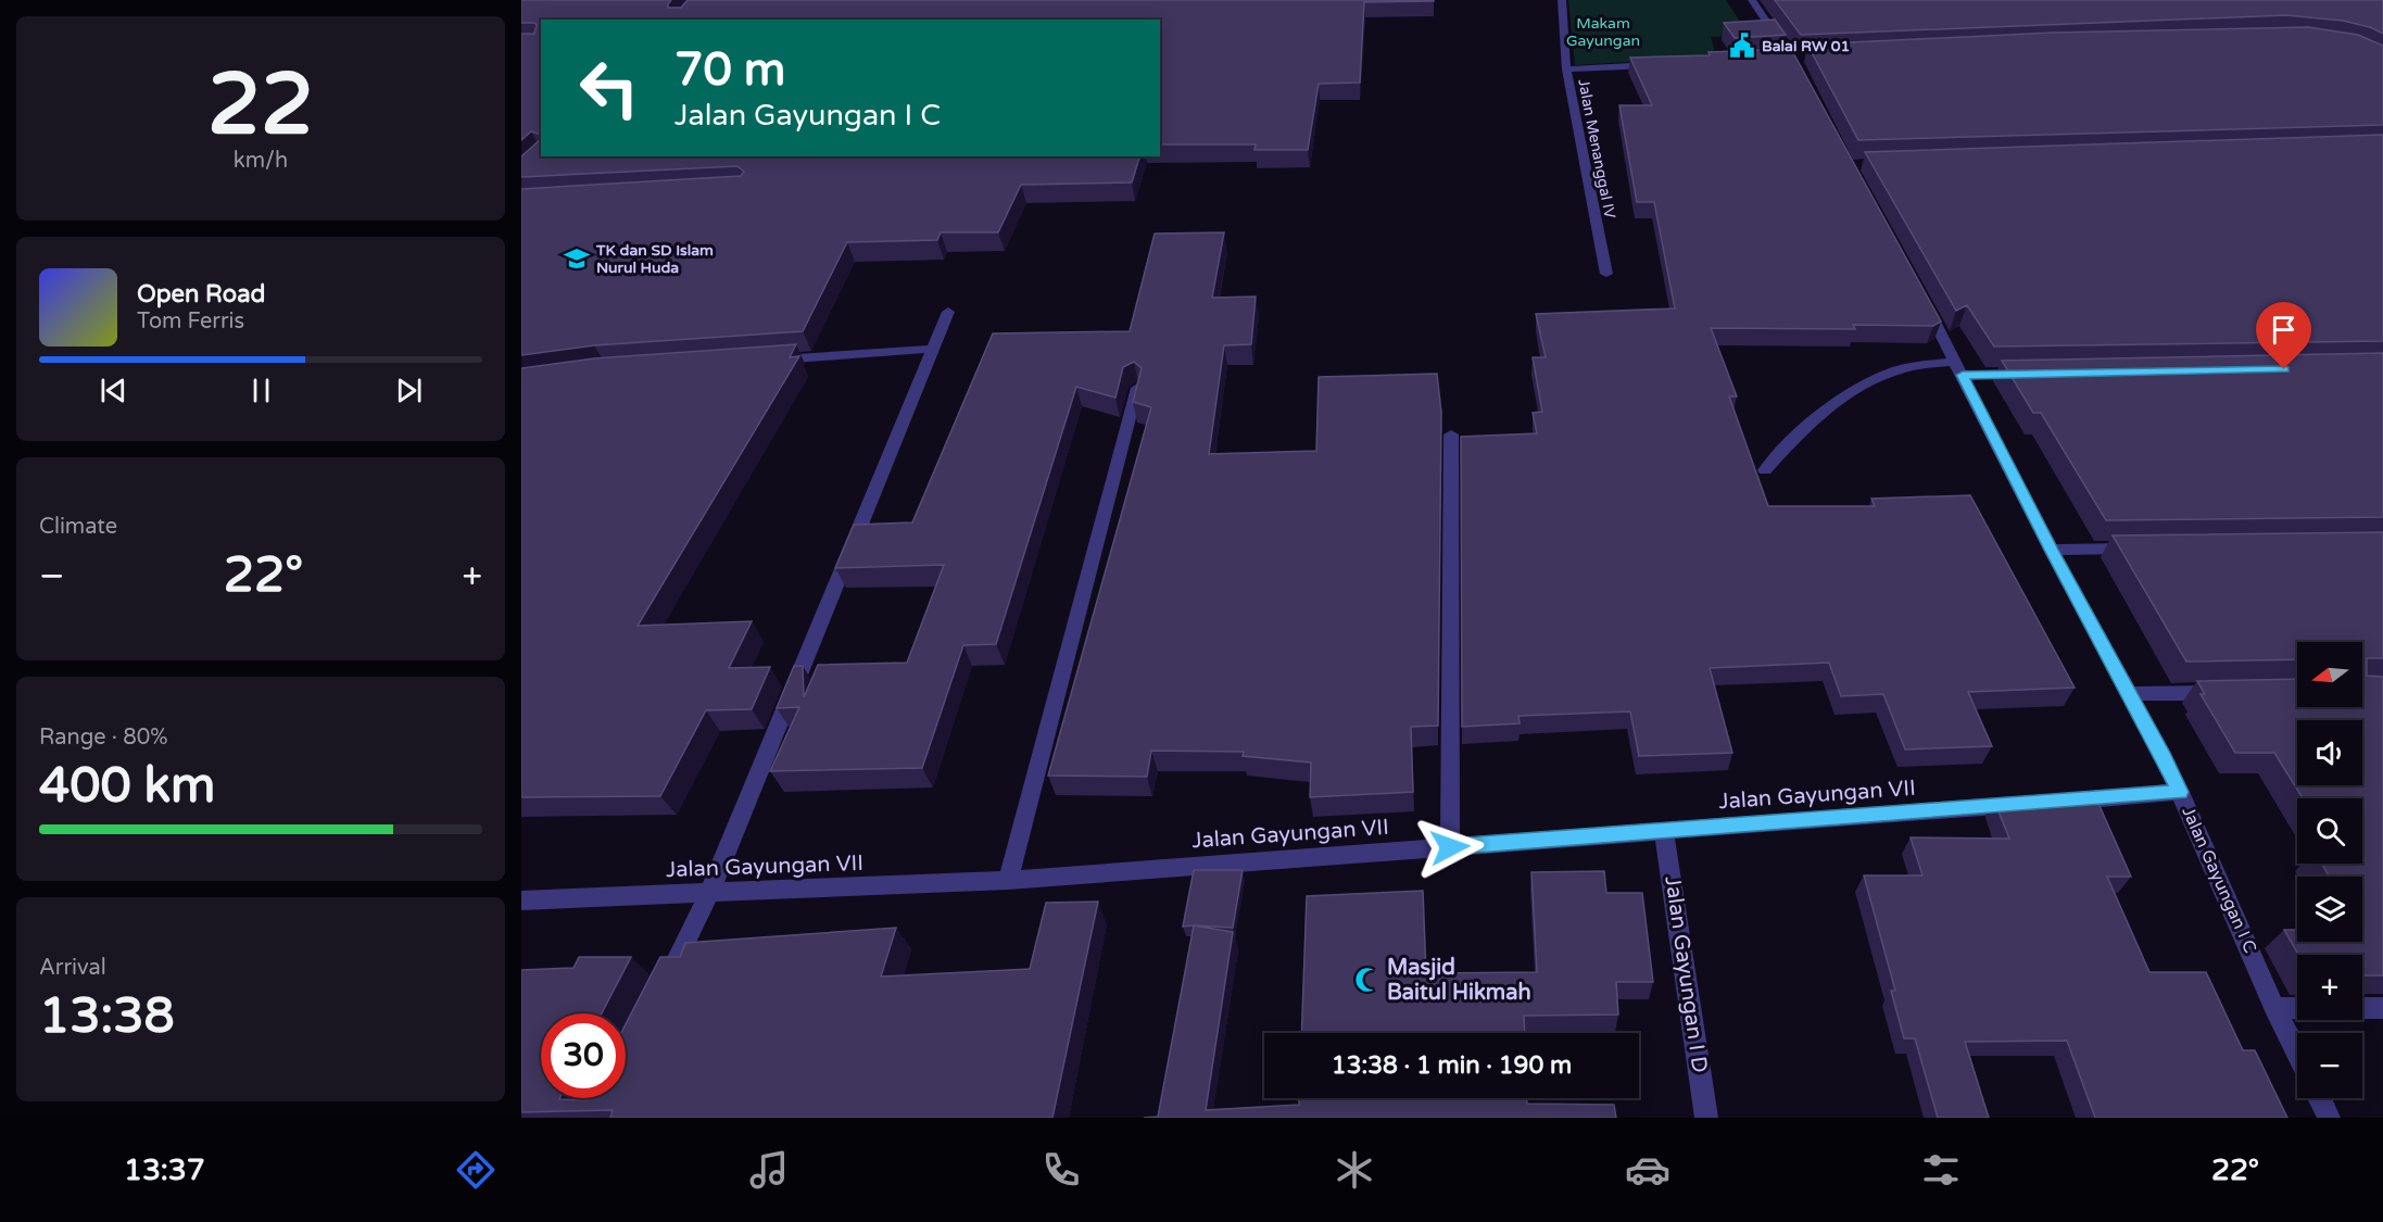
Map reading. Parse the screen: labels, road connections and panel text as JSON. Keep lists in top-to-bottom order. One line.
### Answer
{"streets":{"street":["Jalan Menanggal IV","Jalan Gayungan VII","Jalan Gayungan I C","Jalan Gayungan I D"]},"crossings":[["Jalan Gayungan VII","Jalan Gayungan I D"]],"parks":["Makam Gayungan"],"places":{"public building":["Balai RW 01"],"school or university":["TK dan SD Islam Nurul Huda"],"mosque":["Masjid Baitul Hikmah"]},"north":"left","page":{"tile":[["22","km/h"],"Climate",["Range · 80%","400 km"],["Arrival","13:38"]],"turn":["70 m","Jalan Gayungan I C"],"song":["Open Road","Tom Ferris"],"heat":["−","22°","+"],"map_buttons":["+","−"],"limit":"30","trip":"13:38 · 1 min · 190 m","tabs":["13:37","22°"]}}
